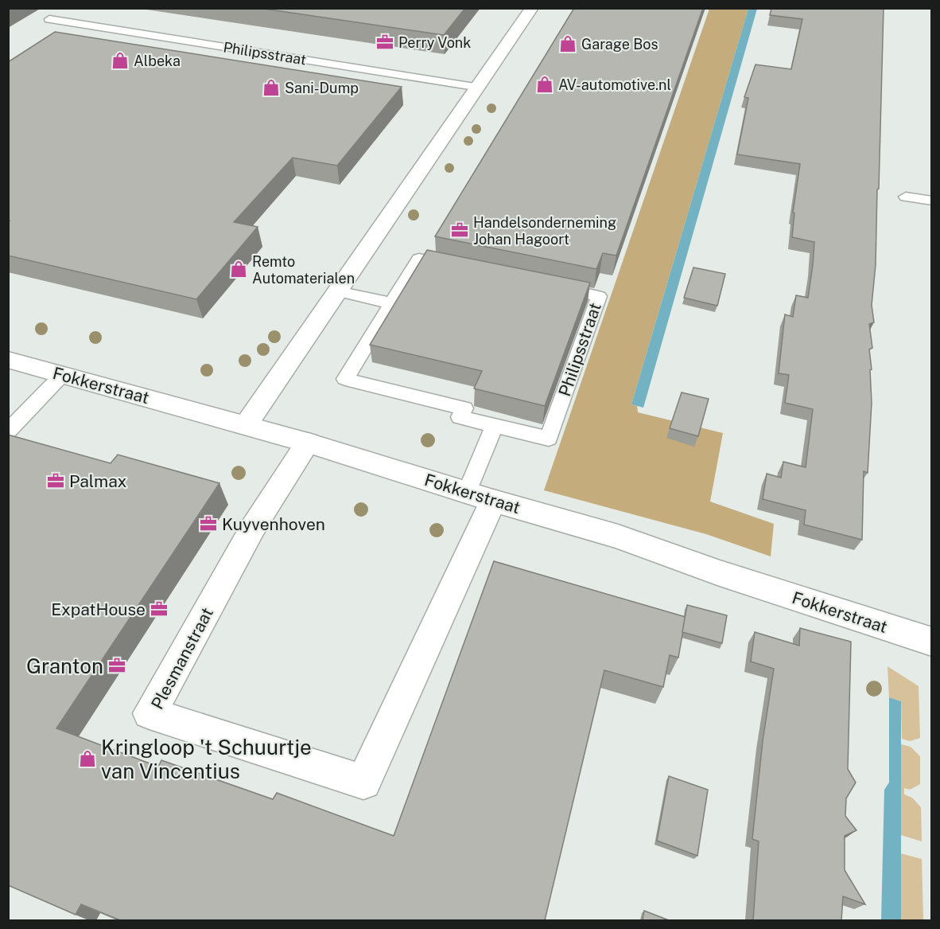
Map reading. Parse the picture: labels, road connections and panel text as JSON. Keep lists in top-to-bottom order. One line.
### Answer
{"streets":{"street":["Fokkerstraat","Plesmanstraat"],"lane":["Philipsstraat"]},"crossings":[["Fokkerstraat","Plesmanstraat"]],"places":{"office":["Perry Vonk","Handelsonderneming Johan Hagoort","Palmax","Kuyvenhoven","ExpatHouse","Granton"],"shop":["Garage Bos","Albeka","AV-automotive.nl","Sani-Dump","Remto Automaterialen","Kringloop 't Schuurtje van Vincentius"]}}
